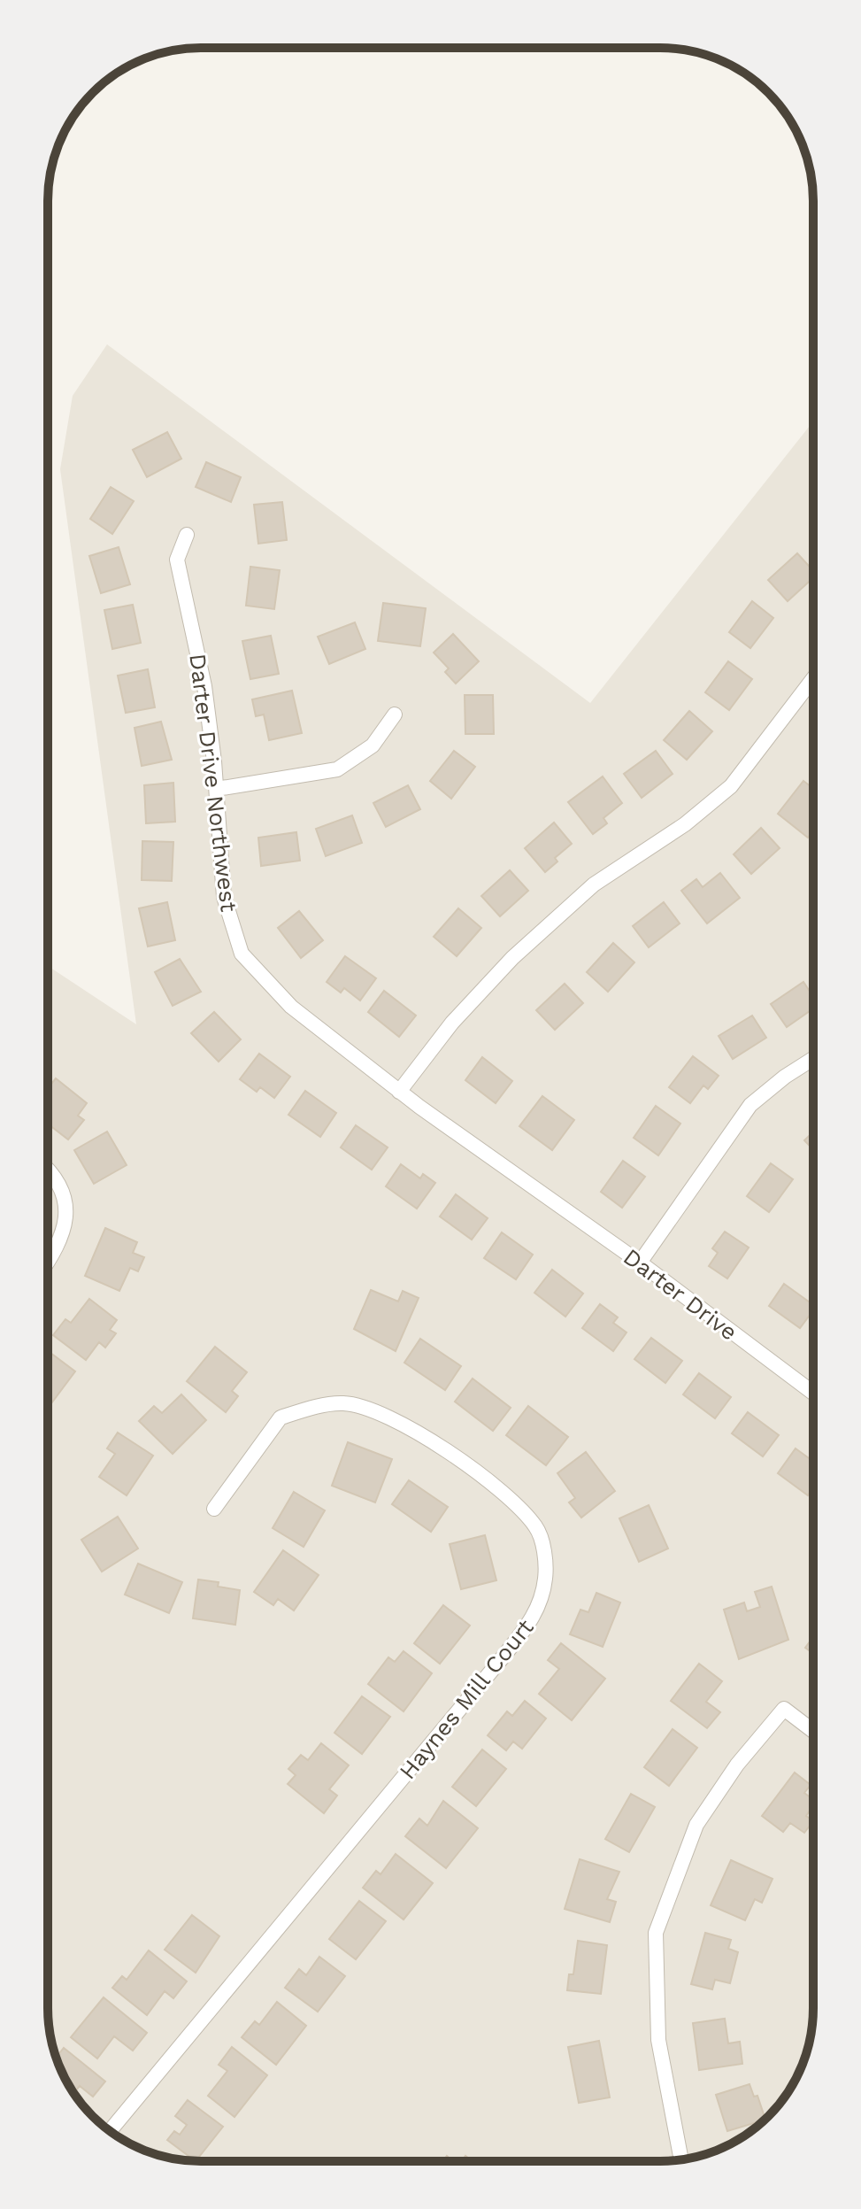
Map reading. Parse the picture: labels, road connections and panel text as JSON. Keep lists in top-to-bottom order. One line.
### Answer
{"streets":{"street":["Darter Drive Northwest","Darter Drive","Haynes Mill Court"]},"crossings":[["Darter Drive Northwest","Darter Drive"]]}
